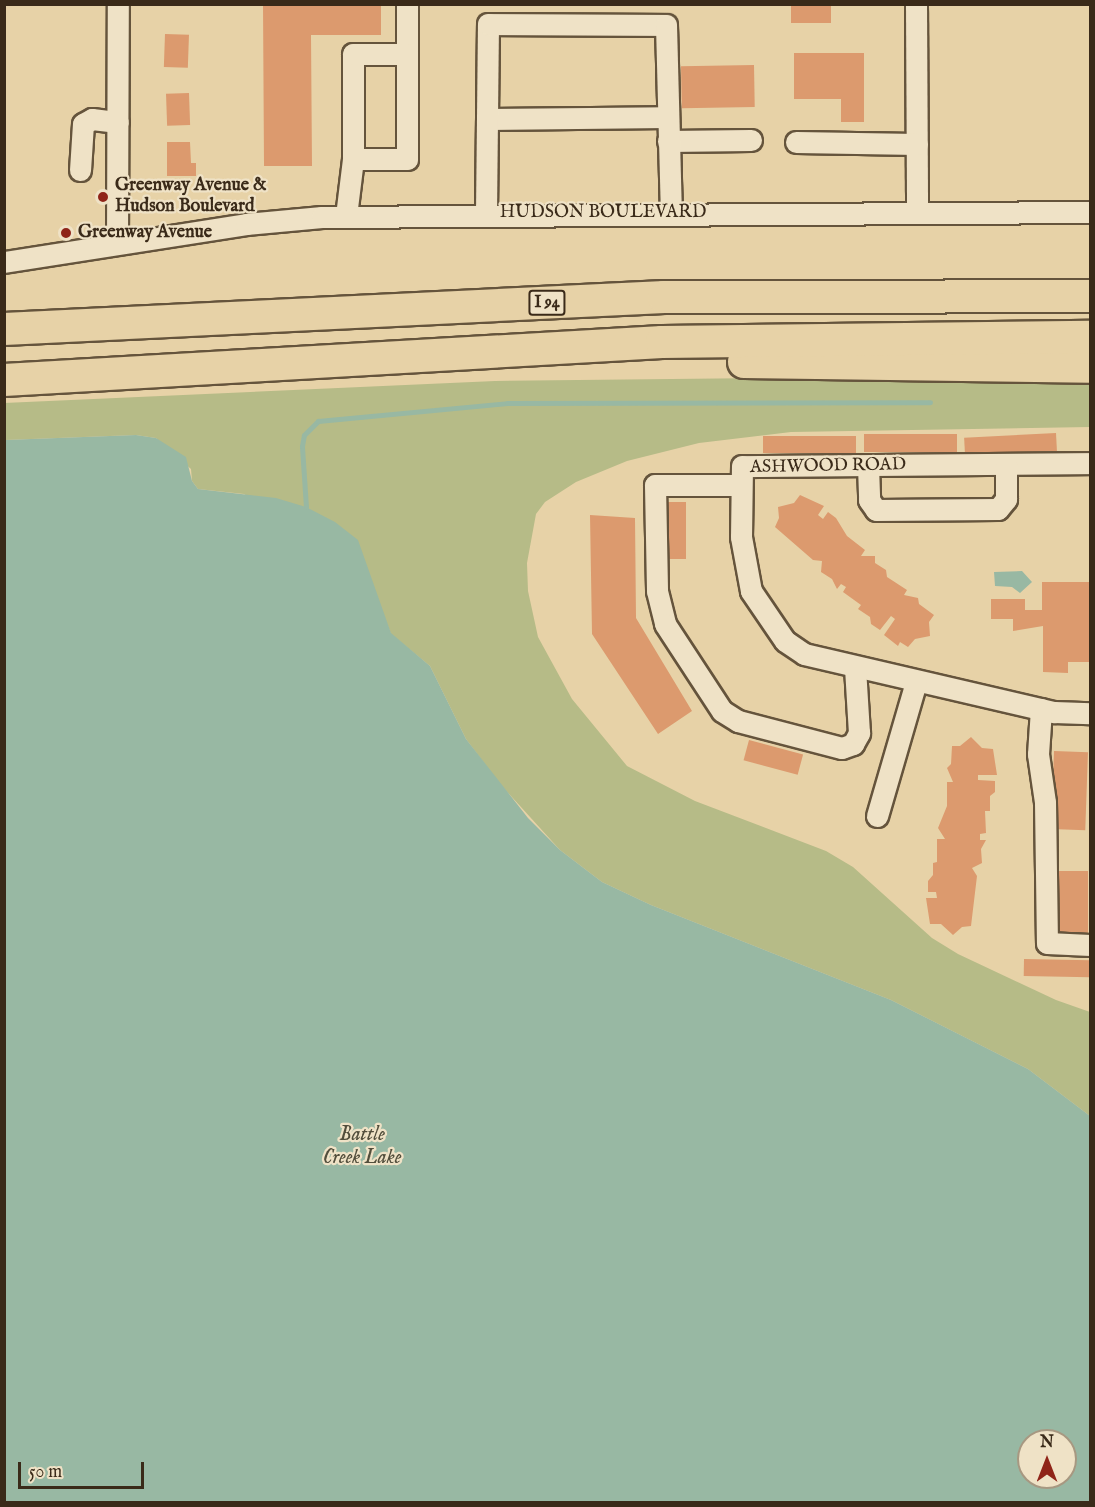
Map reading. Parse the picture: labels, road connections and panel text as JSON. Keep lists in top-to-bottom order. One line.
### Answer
{"streets":{"highway":["I 94"],"street":["HUDSON BOULEVARD","ASHWOOD ROAD"]},"water":["Battle Creek Lake"],"places":["Greenway Avenue & Hudson Boulevard","Greenway Avenue"],"scale_bar":"50 m","north":"top"}
